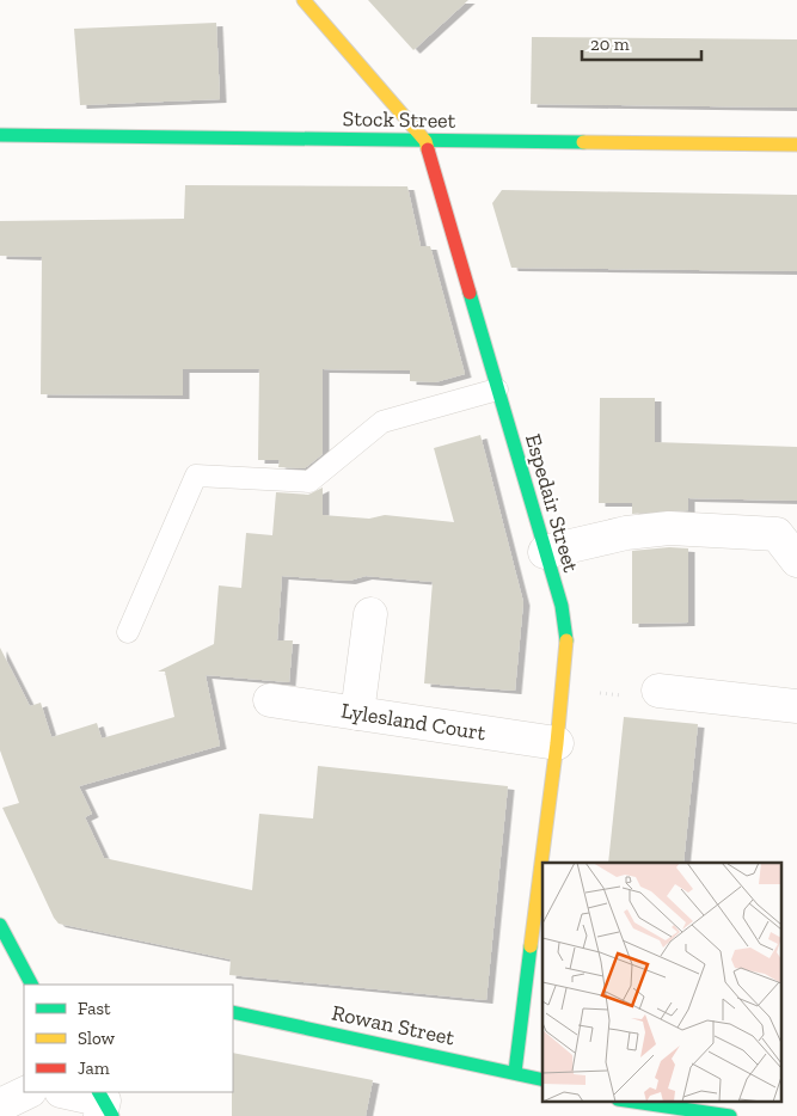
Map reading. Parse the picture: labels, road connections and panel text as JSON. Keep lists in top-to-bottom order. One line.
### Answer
{"streets":{"street":["Stock Street","Espedair Street","Lylesland Court","Rowan Street"]},"crossings":[["Stock Street","Espedair Street"],["Espedair Street","Lylesland Court"],["Espedair Street","Rowan Street"]],"legend":["Fast","Slow","Jam"],"scale_bar":"20 m"}
